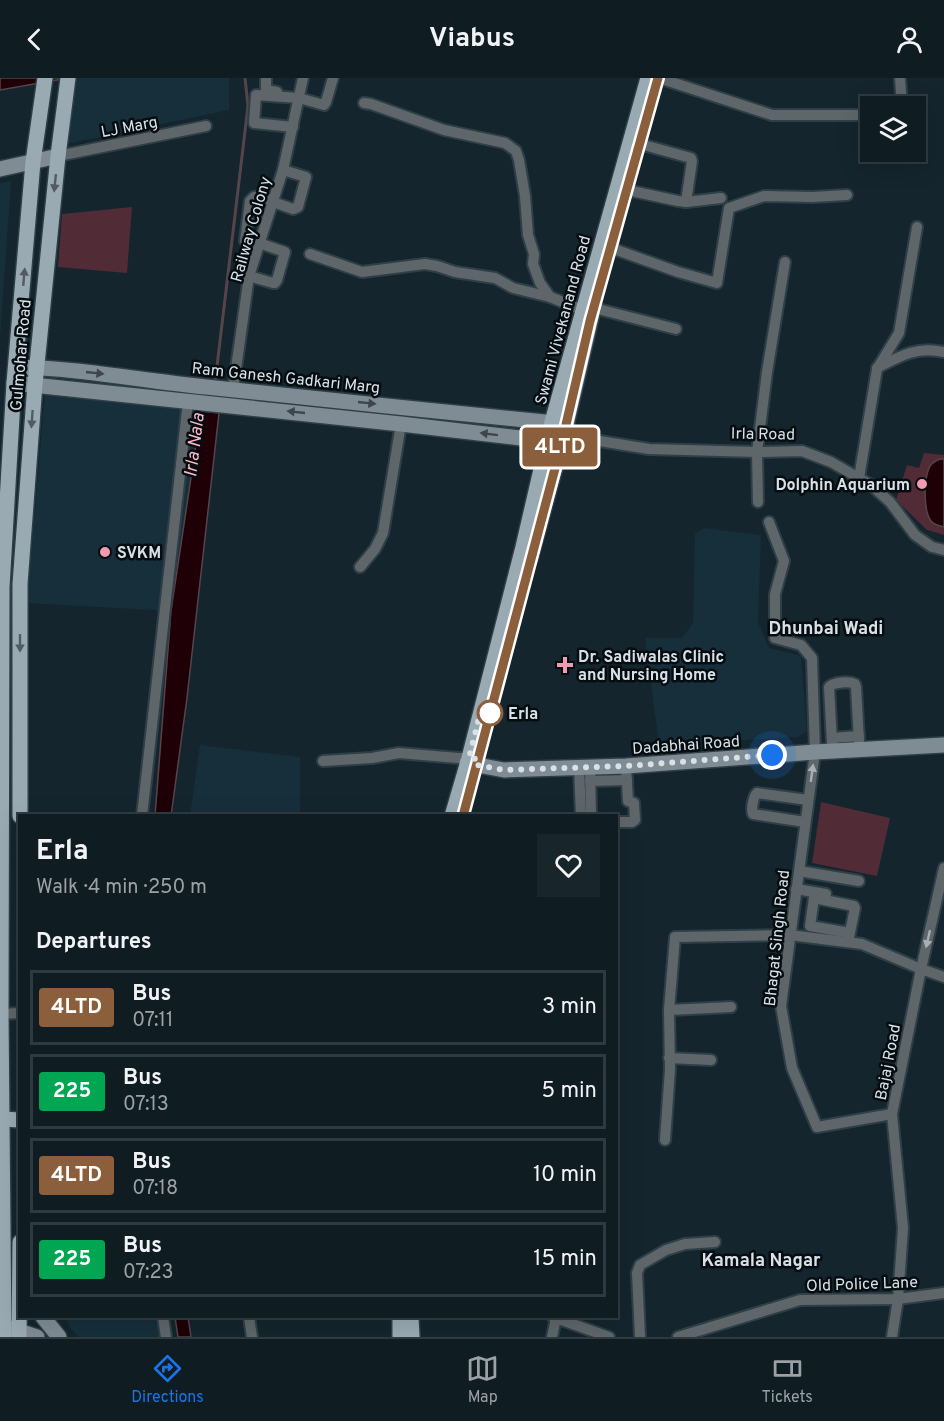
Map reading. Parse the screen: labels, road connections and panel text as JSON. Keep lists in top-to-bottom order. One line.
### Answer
{"streets":{"main road":["Swami Vivekanand Road","Gulmohar Road"],"street":["LJ Marg","Railway Colony","Ram Ganesh Gadkari Marg","Irla Road","Dadabhai Road","Bhagat Singh Road","Bajaj Road","Old Police Lane"]},"crossings":[["LJ Marg","Gulmohar Road"],["Railway Colony","Ram Ganesh Gadkari Marg"],["Swami Vivekanand Road","Ram Ganesh Gadkari Marg"],["Swami Vivekanand Road","Dadabhai Road"],["Gulmohar Road","Ram Ganesh Gadkari Marg"],["Dadabhai Road","Bhagat Singh Road"],["Bhagat Singh Road","Bajaj Road"],["Bajaj Road","Old Police Lane"]],"districts":["Dhunbai Wadi","Kamala Nagar"],"water":["Irla Nala"],"places":{"other":["Dolphin Aquarium","SVKM","Erla"],"health":["Dr. Sadiwalas Clinic and Nursing Home"]},"lines":["bus line 4LTD"],"page":{"header":"Viabus","on_map":"4LTD","heading":[["Erla","Walk · 4 min · 250 m"],"Departures"],"list":[{"mark":"4LTD","name":"Bus","note":"07:11","value":"3 min"},{"mark":"225","name":"Bus","note":"07:13","value":"5 min"},{"mark":"4LTD","name":"Bus","note":"07:18","value":"10 min"},{"mark":"225","name":"Bus","note":"07:23","value":"15 min"}],"tabs":["Directions","Map","Tickets"]}}
